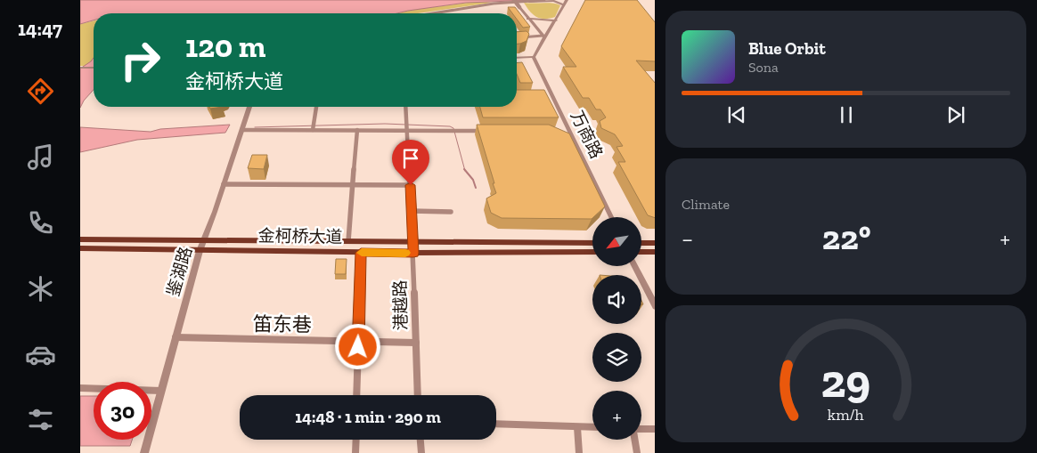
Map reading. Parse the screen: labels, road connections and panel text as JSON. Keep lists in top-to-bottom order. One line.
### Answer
{"streets":{"main road":["金柯桥大道"],"street":["万商路","鉴湖路","港越路","笛东巷"]},"crossings":[["金柯桥大道","鉴湖路"],["金柯桥大道","港越路"],["鉴湖路","笛东巷"],["港越路","笛东巷"]],"north":"bottom left","page":{"tabs":"14:47","turn":["120 m","金柯桥大道"],"song":["Blue Orbit","Sona"],"tile":"Climate","map_buttons":"+","heat":["−","22°","+"],"limit":"30","trip":"14:48 · 1 min · 290 m","gauge":["29","km/h"]}}
